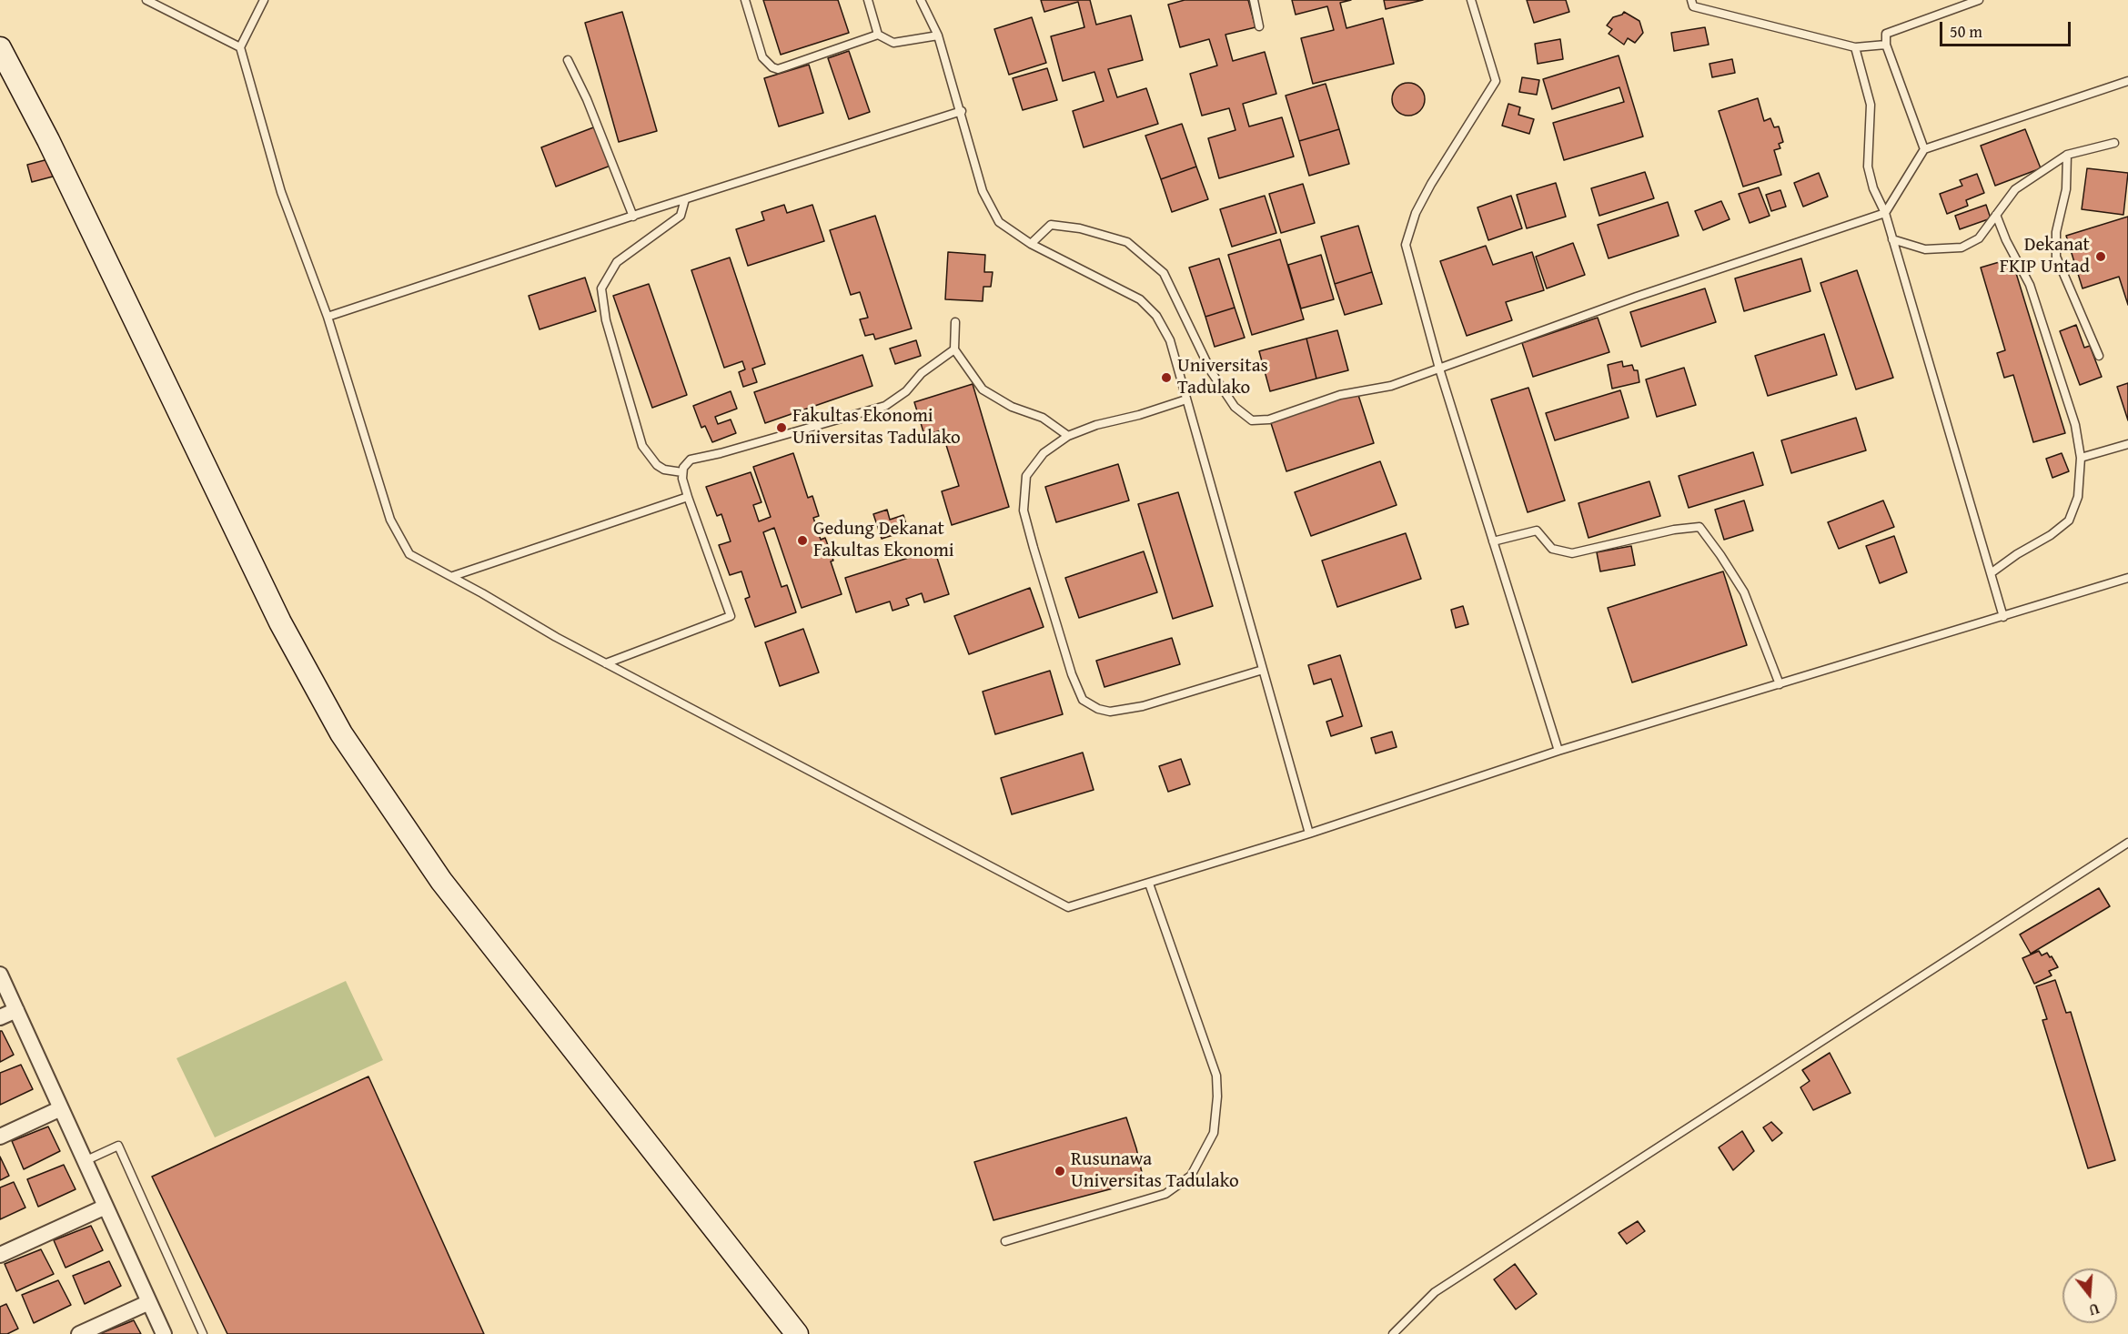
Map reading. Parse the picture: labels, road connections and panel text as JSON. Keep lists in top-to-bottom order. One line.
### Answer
{"places":["Dekanat FKIP Untad","Universitas Tadulako","Fakultas Ekonomi Universitas Tadulako","Gedung Dekanat Fakultas Ekonomi","Rusunawa Universitas Tadulako"],"scale_bar":"50 m","north":"bottom"}
